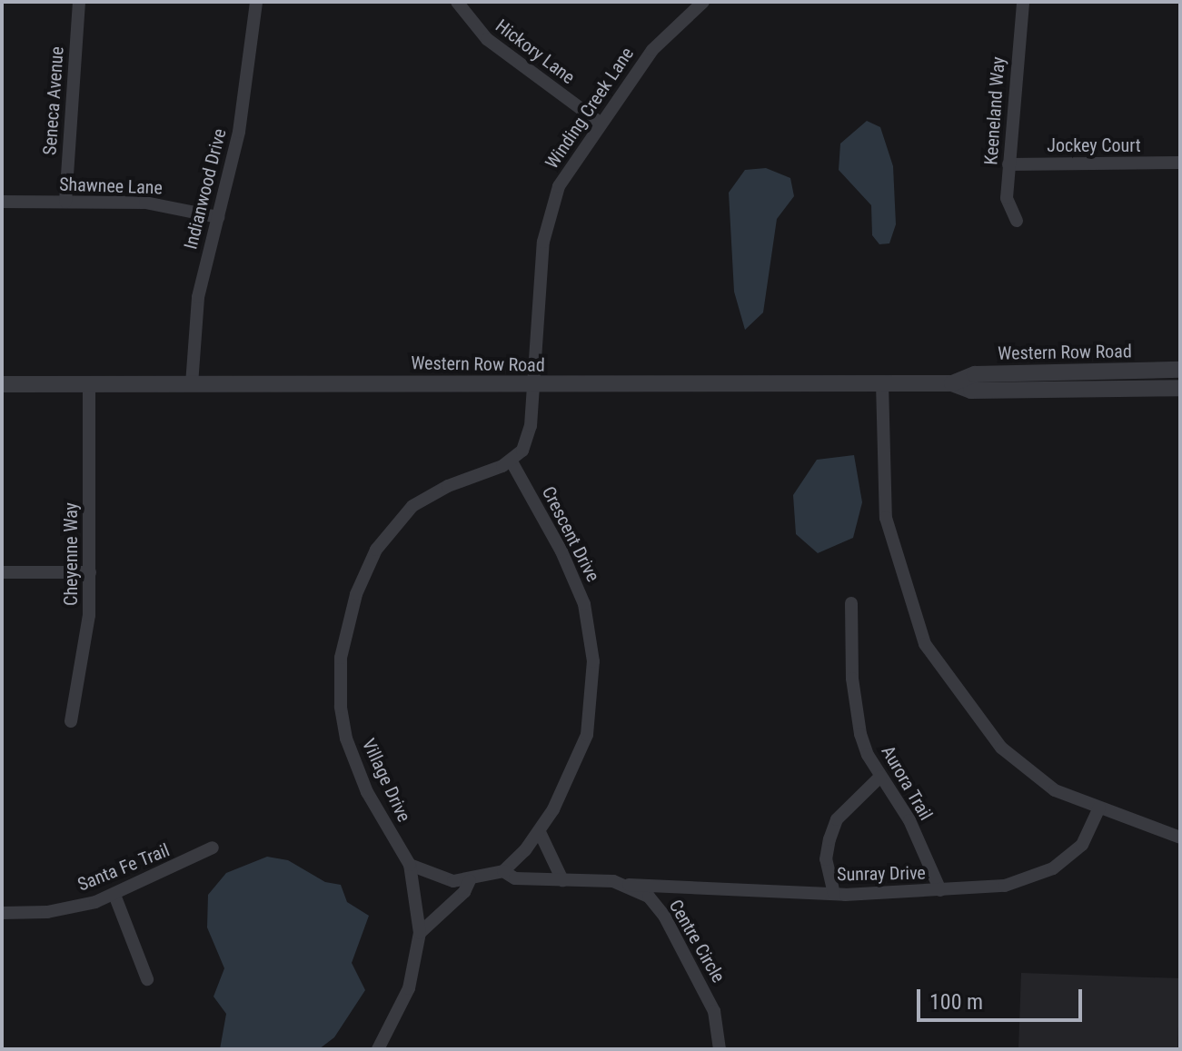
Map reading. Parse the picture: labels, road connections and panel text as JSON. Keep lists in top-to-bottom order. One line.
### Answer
{"streets":{"street":["Hickory Lane","Seneca Avenue","Winding Creek Lane","Keeneland Way","Jockey Court","Shawnee Lane","Indianwood Drive","Western Row Road","Crescent Drive","Cheyenne Way","Village Drive","Aurora Trail","Santa Fe Trail","Sunray Drive","Centre Circle"]},"crossings":[["Hickory Lane","Winding Creek Lane"],["Seneca Avenue","Shawnee Lane"],["Winding Creek Lane","Western Row Road"],["Keeneland Way","Jockey Court"],["Shawnee Lane","Indianwood Drive"],["Indianwood Drive","Western Row Road"],["Western Row Road","Cheyenne Way"],["Crescent Drive","Village Drive"],["Aurora Trail","Sunray Drive"],["Sunray Drive","Centre Circle"]],"scale_bar":"100 m"}
